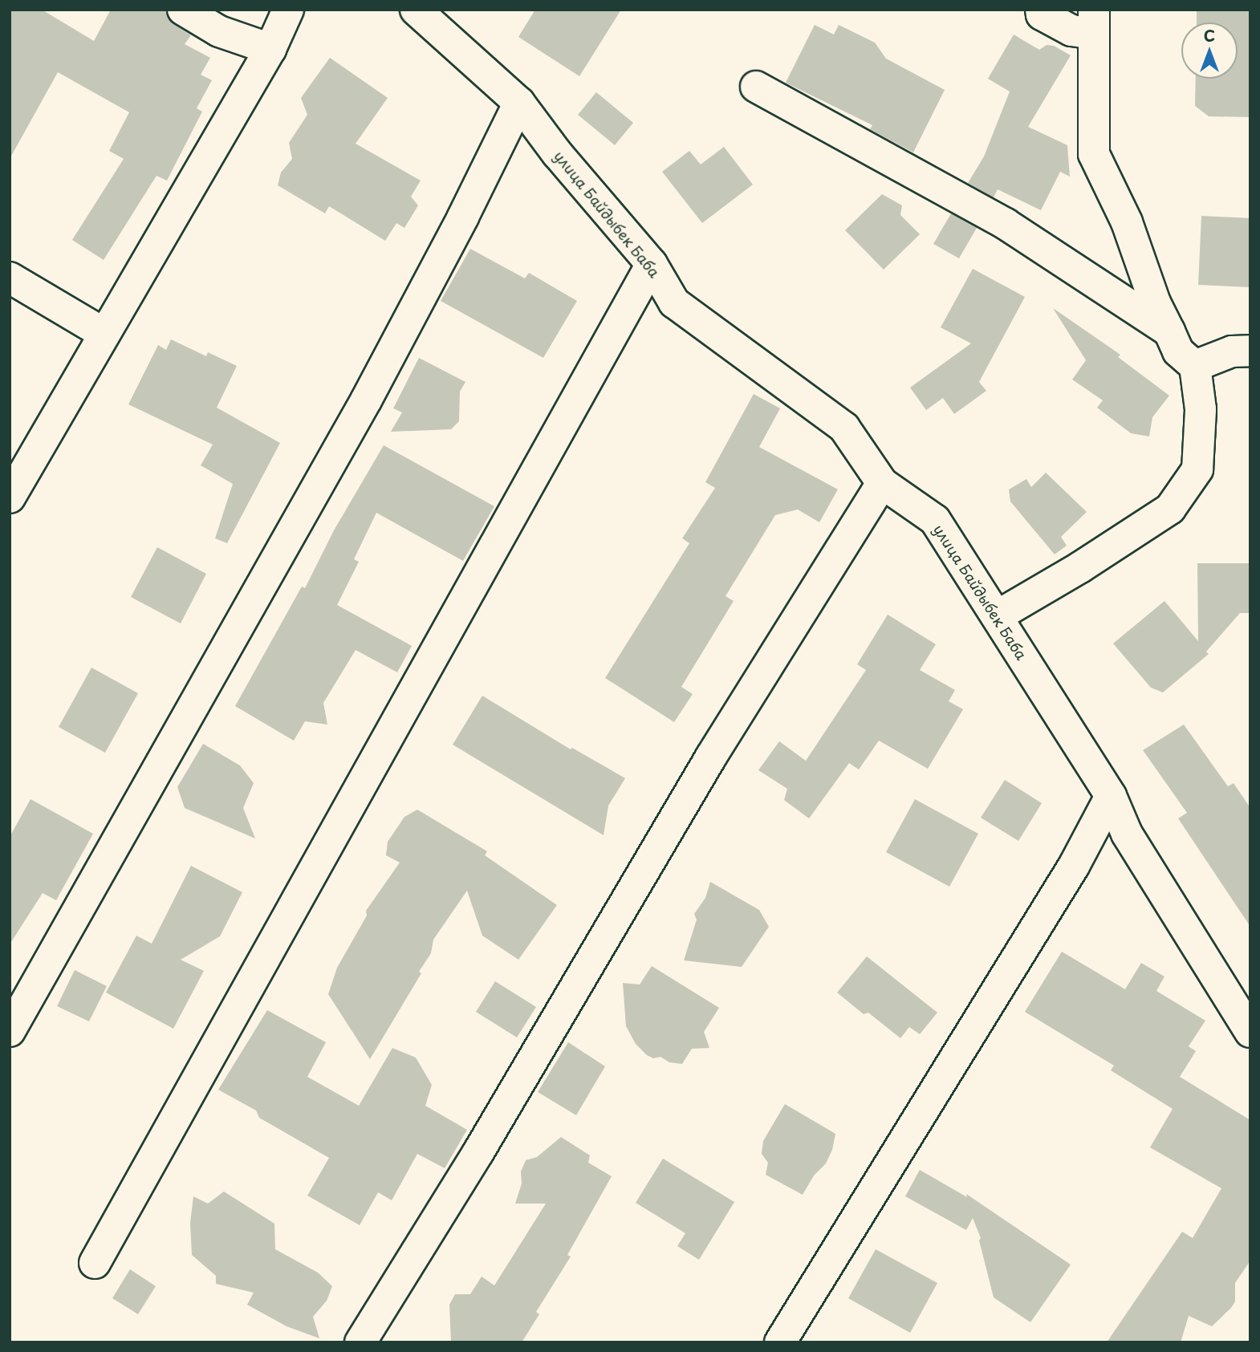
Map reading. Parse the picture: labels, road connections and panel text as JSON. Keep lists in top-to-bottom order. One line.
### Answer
{"streets":{"street":["улица Байдыбек Баба"]},"north":"top"}
